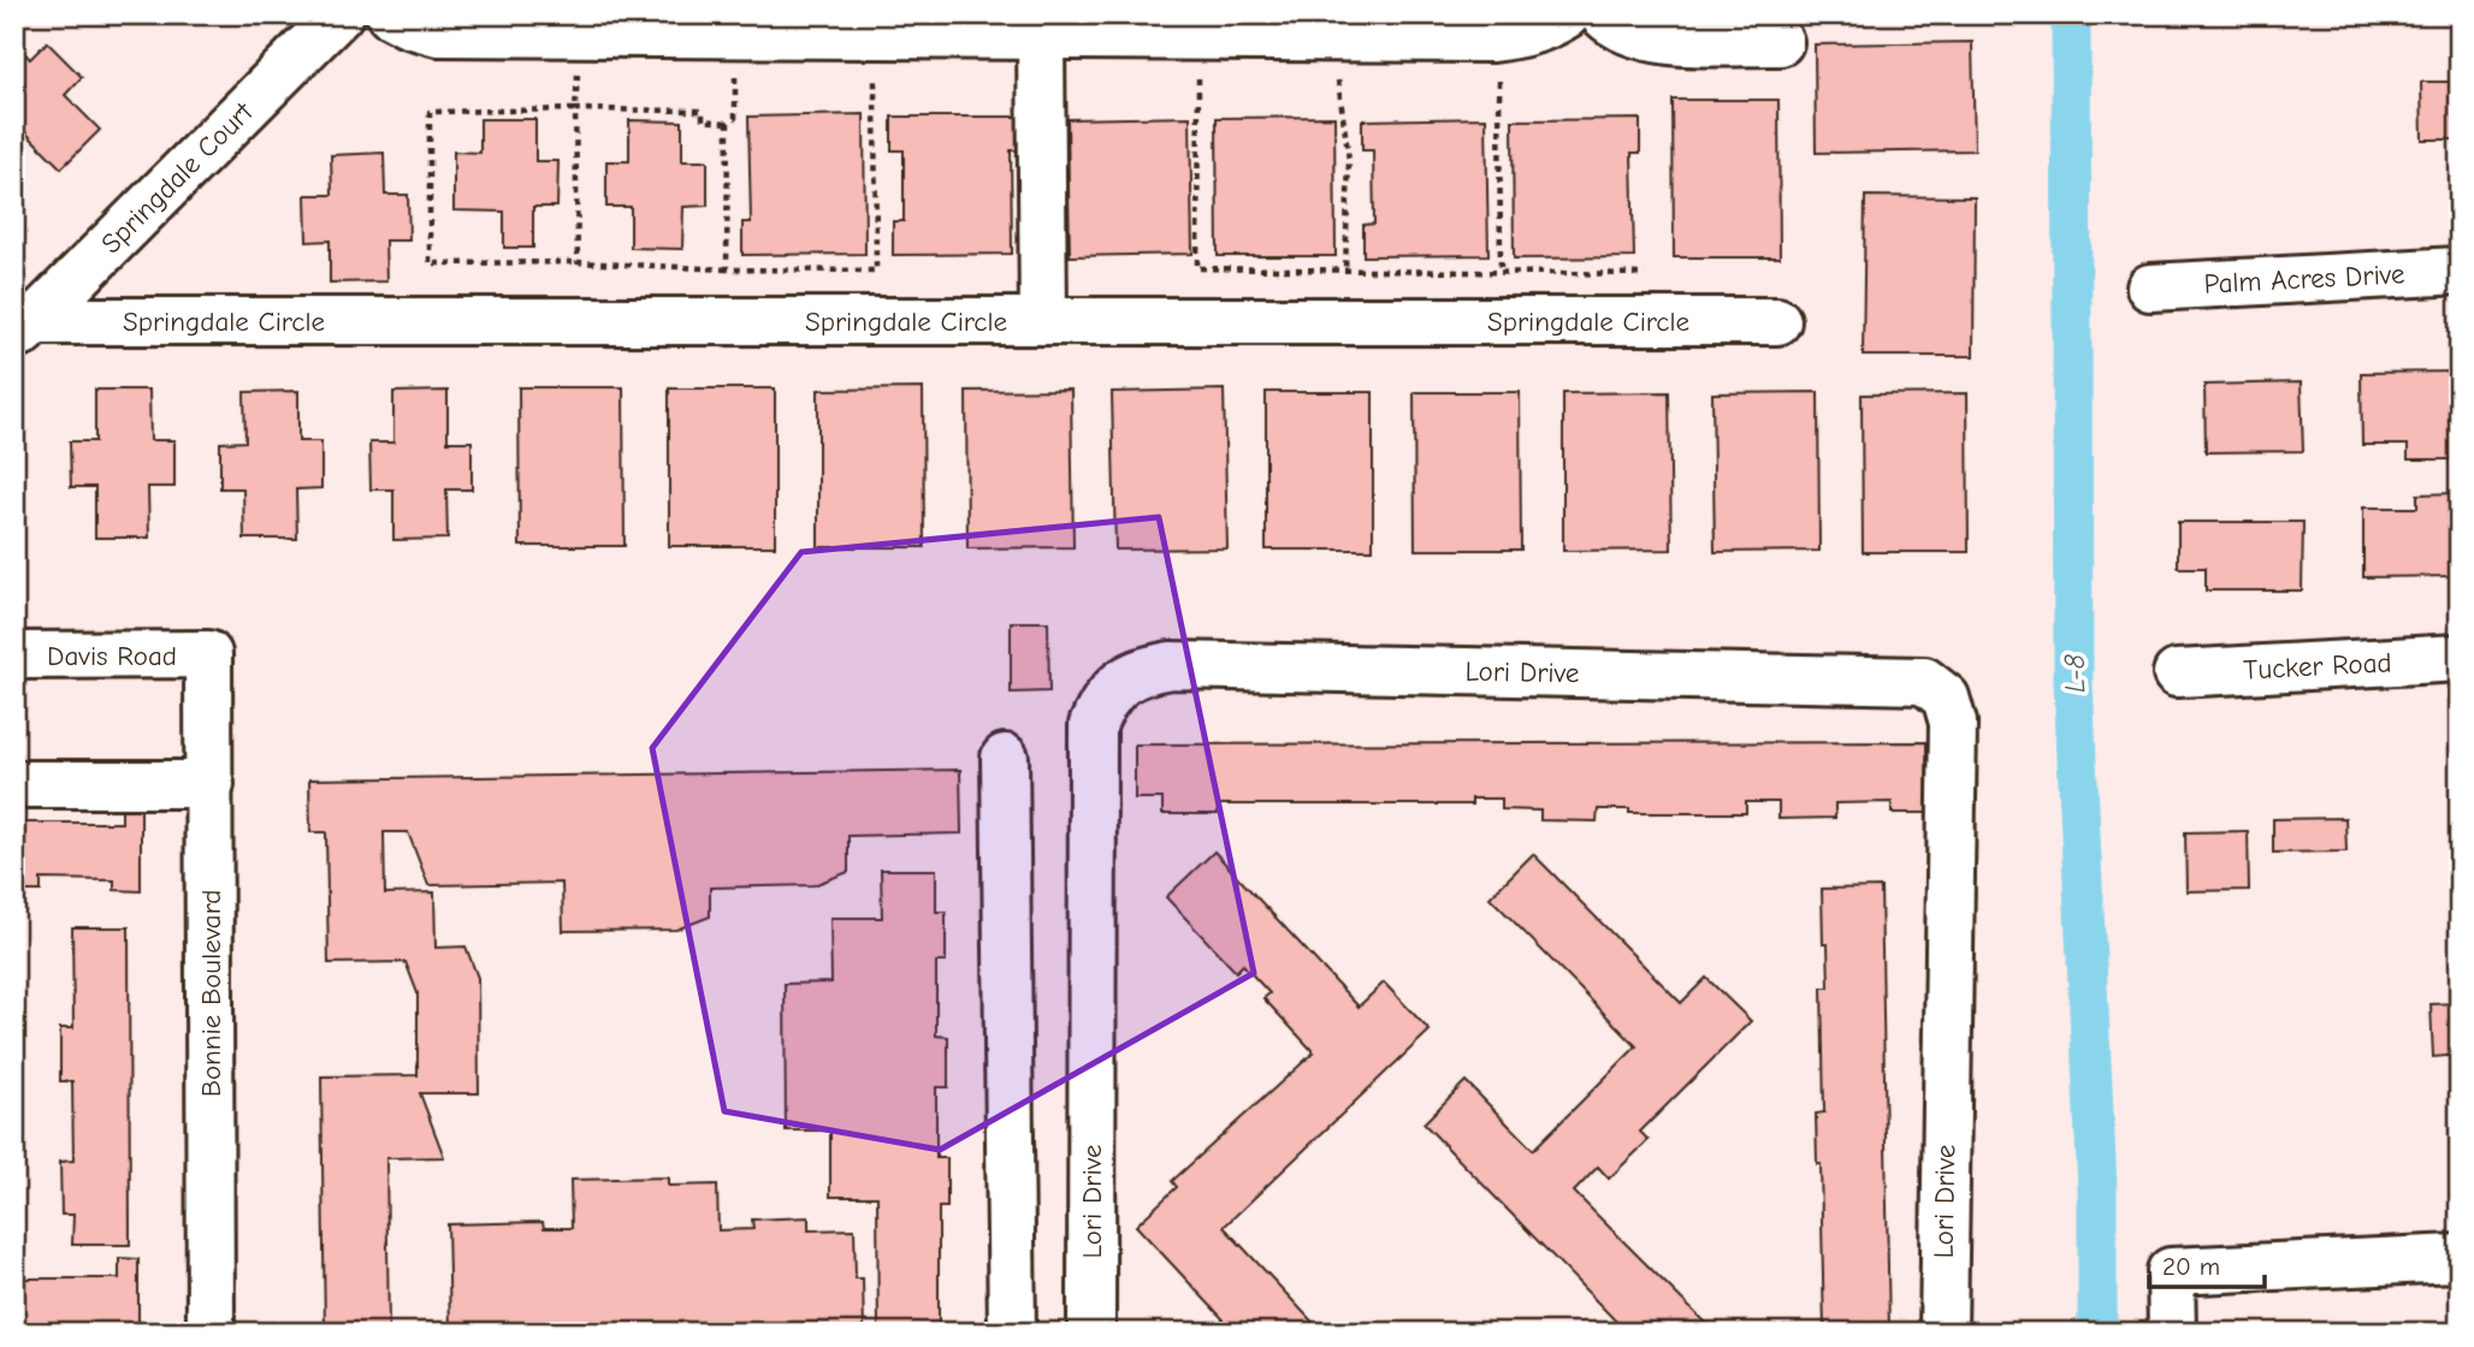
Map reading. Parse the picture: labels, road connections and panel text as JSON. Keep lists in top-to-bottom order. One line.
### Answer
{"streets":{"street":["Springdale Court","Palm Acres Drive","Springdale Circle","Davis Road","Tucker Road","Lori Drive","Bonnie Boulevard"]},"crossings":[["Springdale Court","Springdale Circle"],["Davis Road","Bonnie Boulevard"]],"water":["L-8"],"scale_bar":"20 m"}
